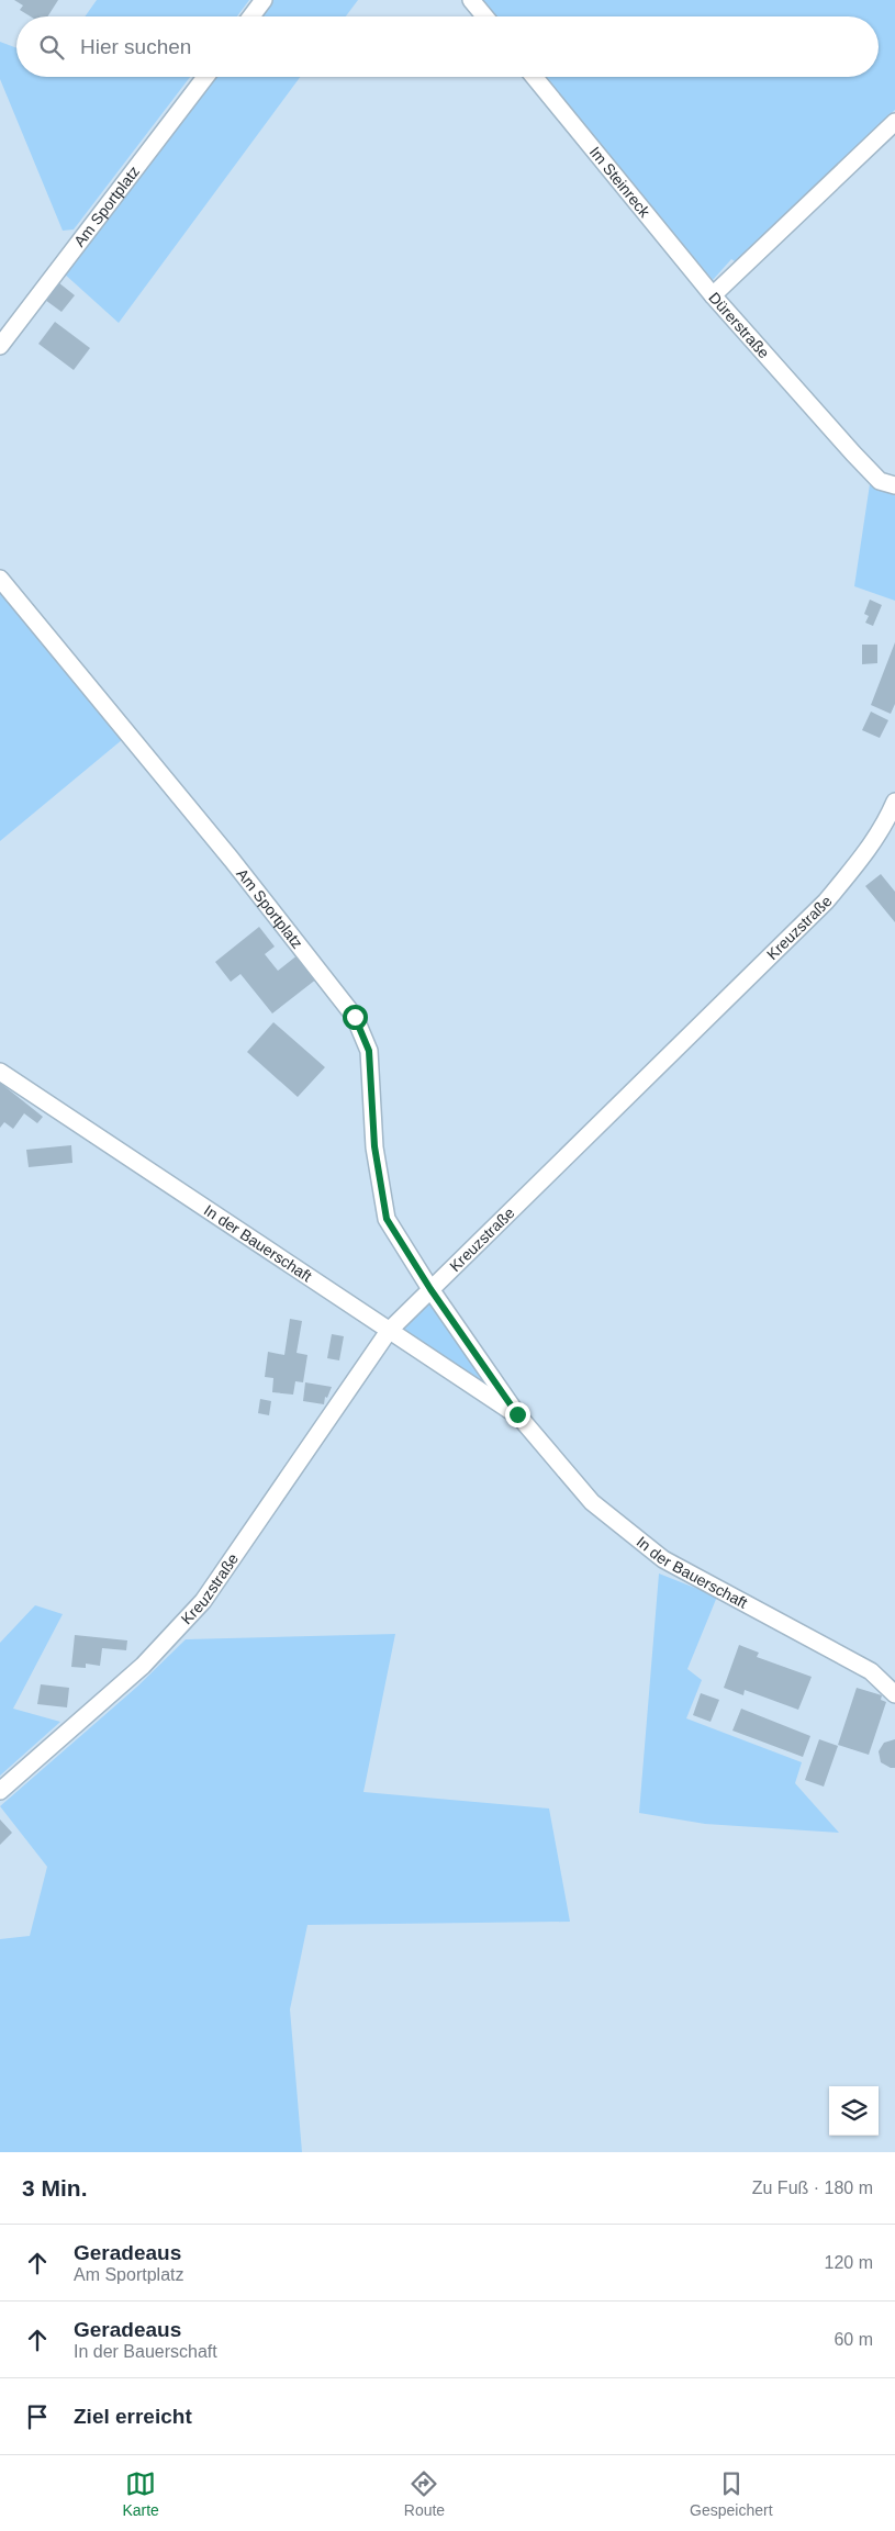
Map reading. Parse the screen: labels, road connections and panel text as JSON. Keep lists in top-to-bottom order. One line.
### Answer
{"streets":{"street":["Im Steinreck","Am Sportplatz","Dürerstraße","Kreuzstraße","In der Bauerschaft"]},"crossings":[["Im Steinreck","Dürerstraße"],["Am Sportplatz","Kreuzstraße"],["Am Sportplatz","In der Bauerschaft"],["Kreuzstraße","In der Bauerschaft"]],"page":{"search":"Hier suchen","heading":["3 Min.","Zu Fuß · 180 m"],"list":[["Geradeaus","Am Sportplatz","120 m"],["Geradeaus","In der Bauerschaft","60 m"],"Ziel erreicht"],"nav":["Karte","Route","Gespeichert"]}}
